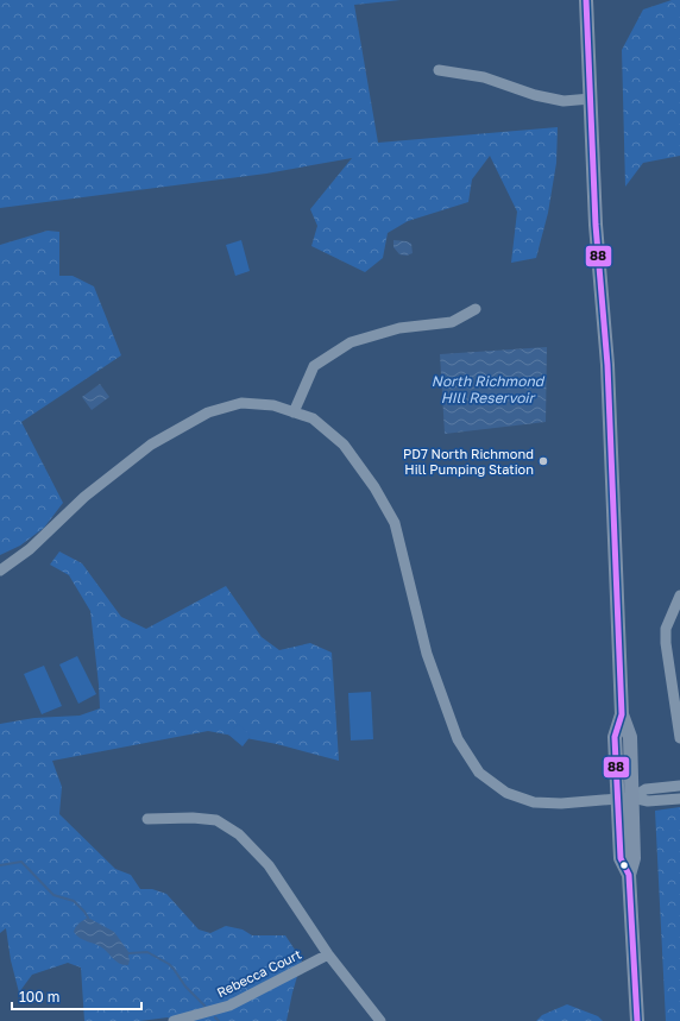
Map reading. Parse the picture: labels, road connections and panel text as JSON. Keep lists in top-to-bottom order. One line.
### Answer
{"streets":{"street":["Rebecca Court"]},"water":["North Richmond HIll Reservoir"],"places":["PD7 North Richmond Hill Pumping Station"],"lines":["transit line 88"],"scale_bar":"100 m"}
